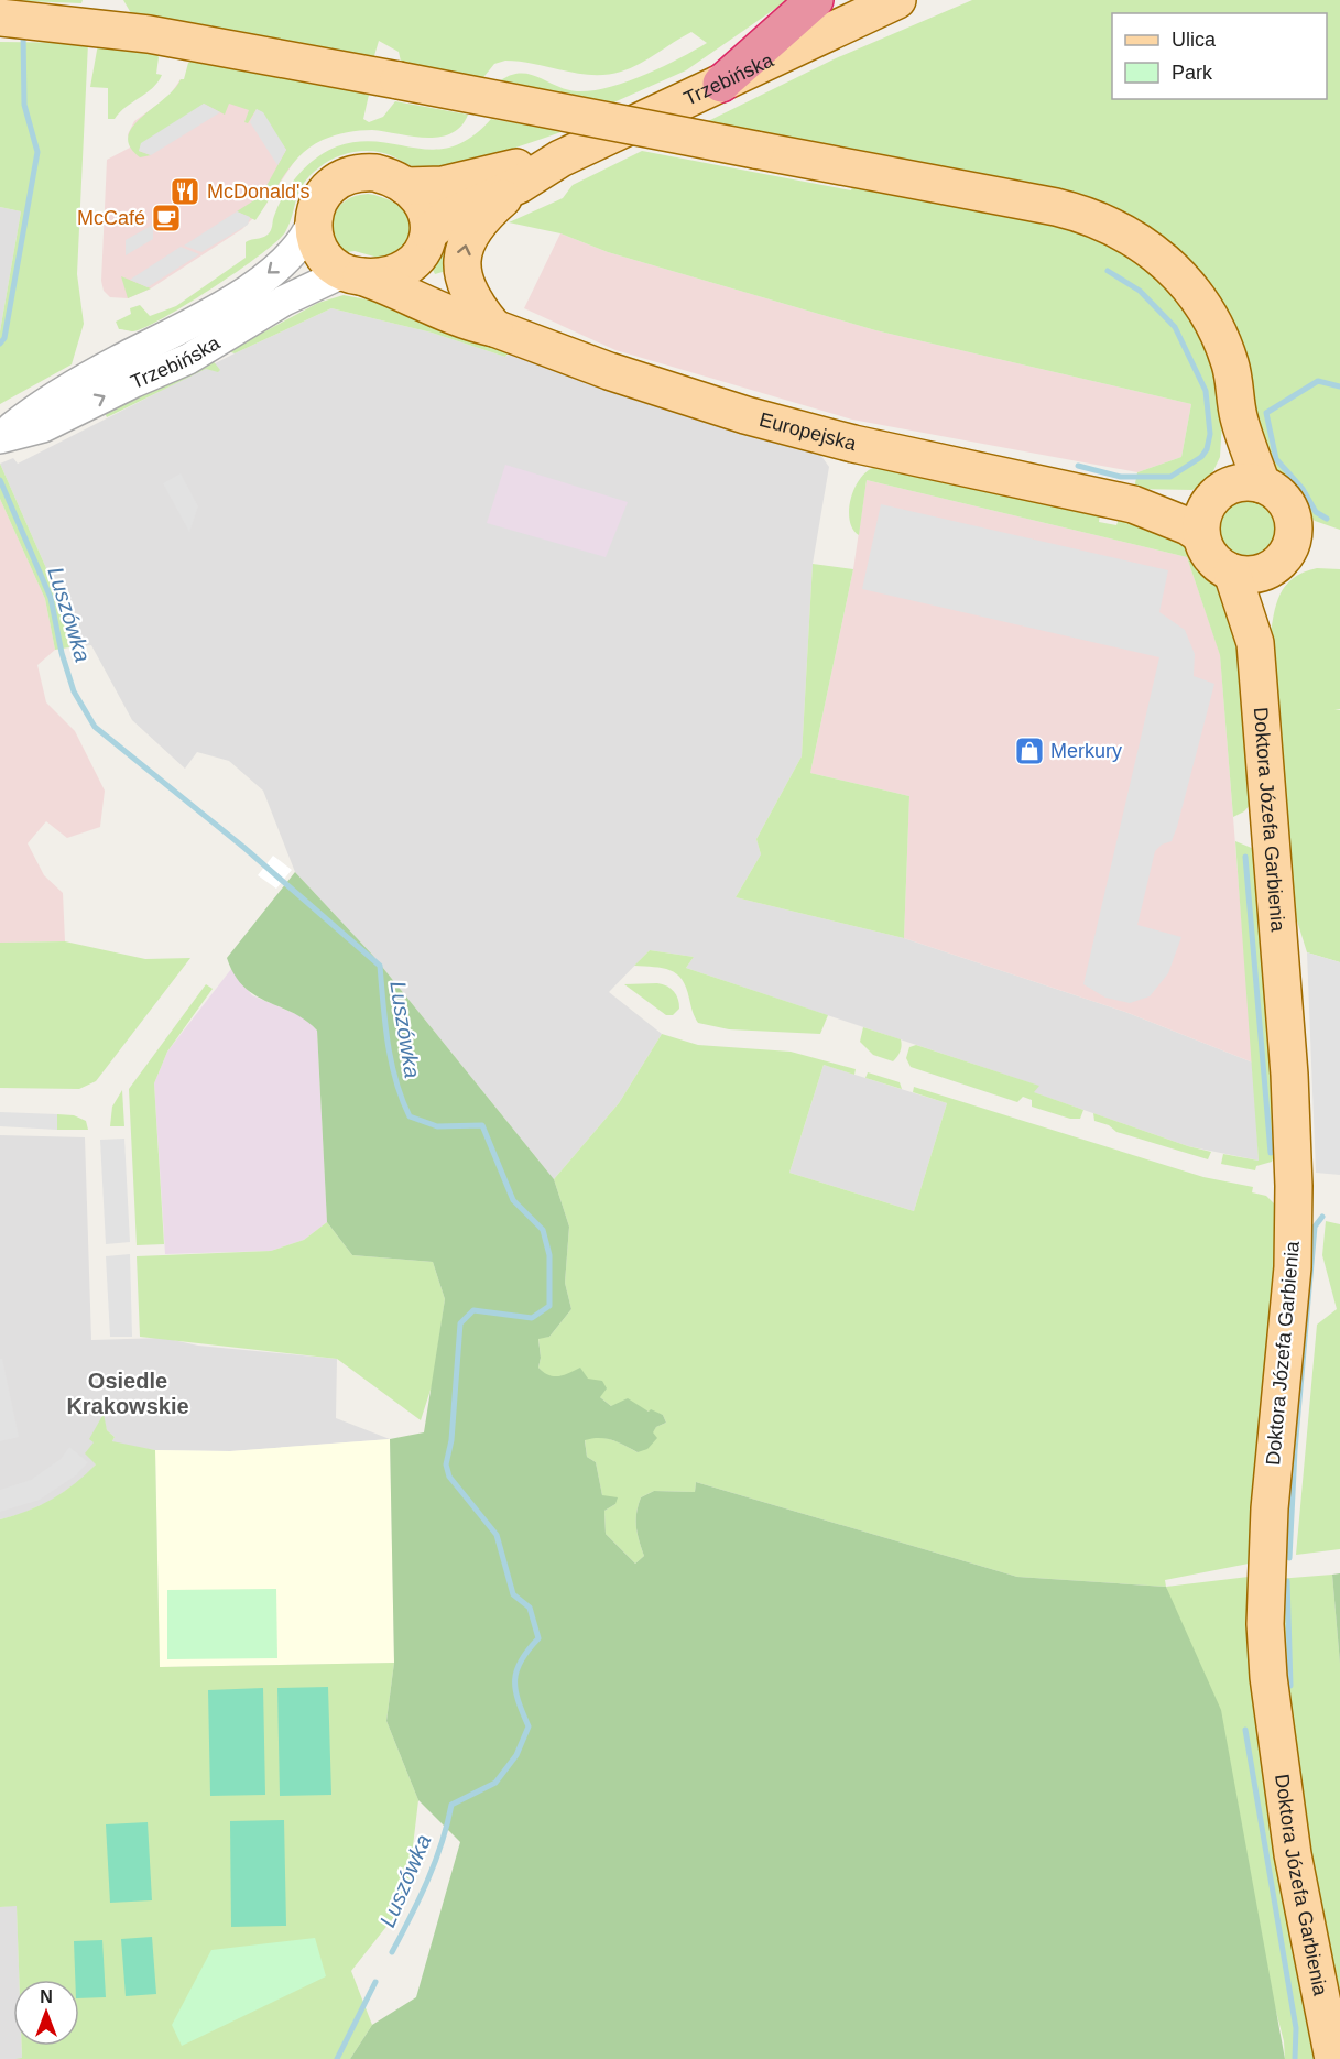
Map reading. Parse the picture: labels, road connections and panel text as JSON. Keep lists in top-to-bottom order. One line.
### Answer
{"streets":{"main road":["Trzebińska","Europejska","Doktora Józefa Garbienia"]},"crossings":[["Trzebińska","Europejska"],["Europejska","Doktora Józefa Garbienia"]],"districts":["Osiedle Krakowskie"],"water":["Luszówka"],"places":{"restaurant":["McDonald's"],"cafe":["McCafé"],"shop":["Merkury"]},"legend":["Ulica","Park"],"north":"top"}
